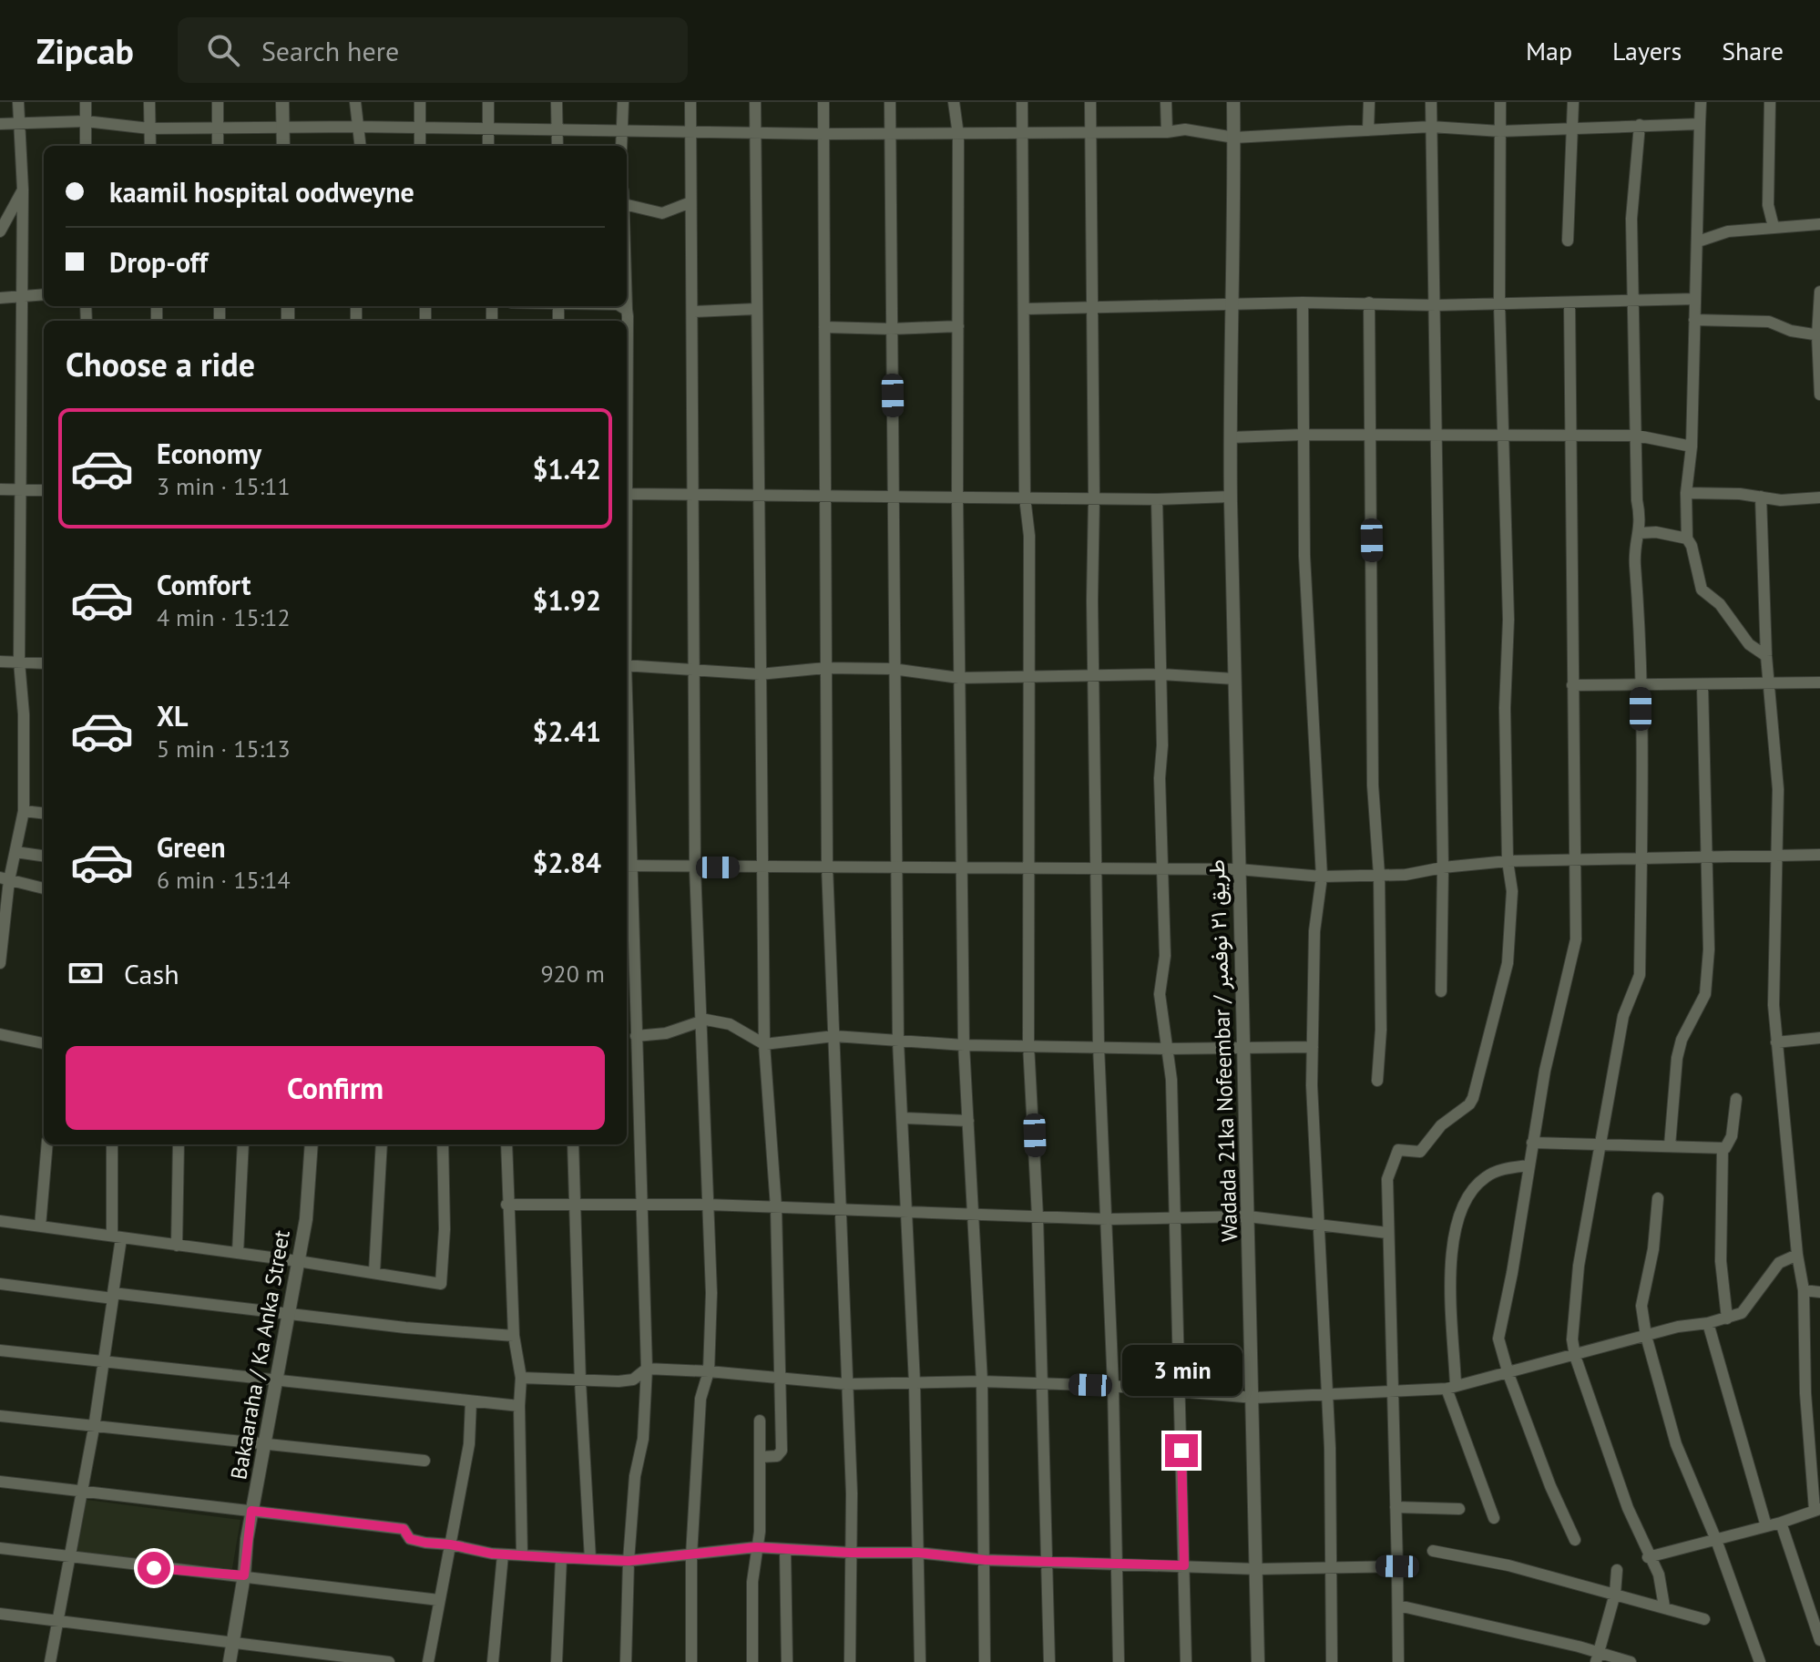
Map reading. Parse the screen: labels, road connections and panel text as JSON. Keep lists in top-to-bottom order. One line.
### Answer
{"streets":{"street":["Wadada 21ka Nofeembar / طريق ٢١ نوفمبر","Bakaaraha / Ka Anka Street"]},"page":{"header":"Zipcab","search":"Search here","nav":["Map","Layers","Share"],"banner":["kaamil hospital oodweyne","Drop-off"],"heading":"Choose a ride","list":[{"name":"Economy","note":"3 min · 15:11","value":"$1.42"},{"name":"Comfort","note":"4 min · 15:12","value":"$1.92"},{"name":"XL","note":"5 min · 15:13","value":"$2.41"},{"name":"Green","note":"6 min · 15:14","value":"$2.84"}],"pay":["Cash","920 m"],"buttons":"Confirm","bubble":"3 min"}}
